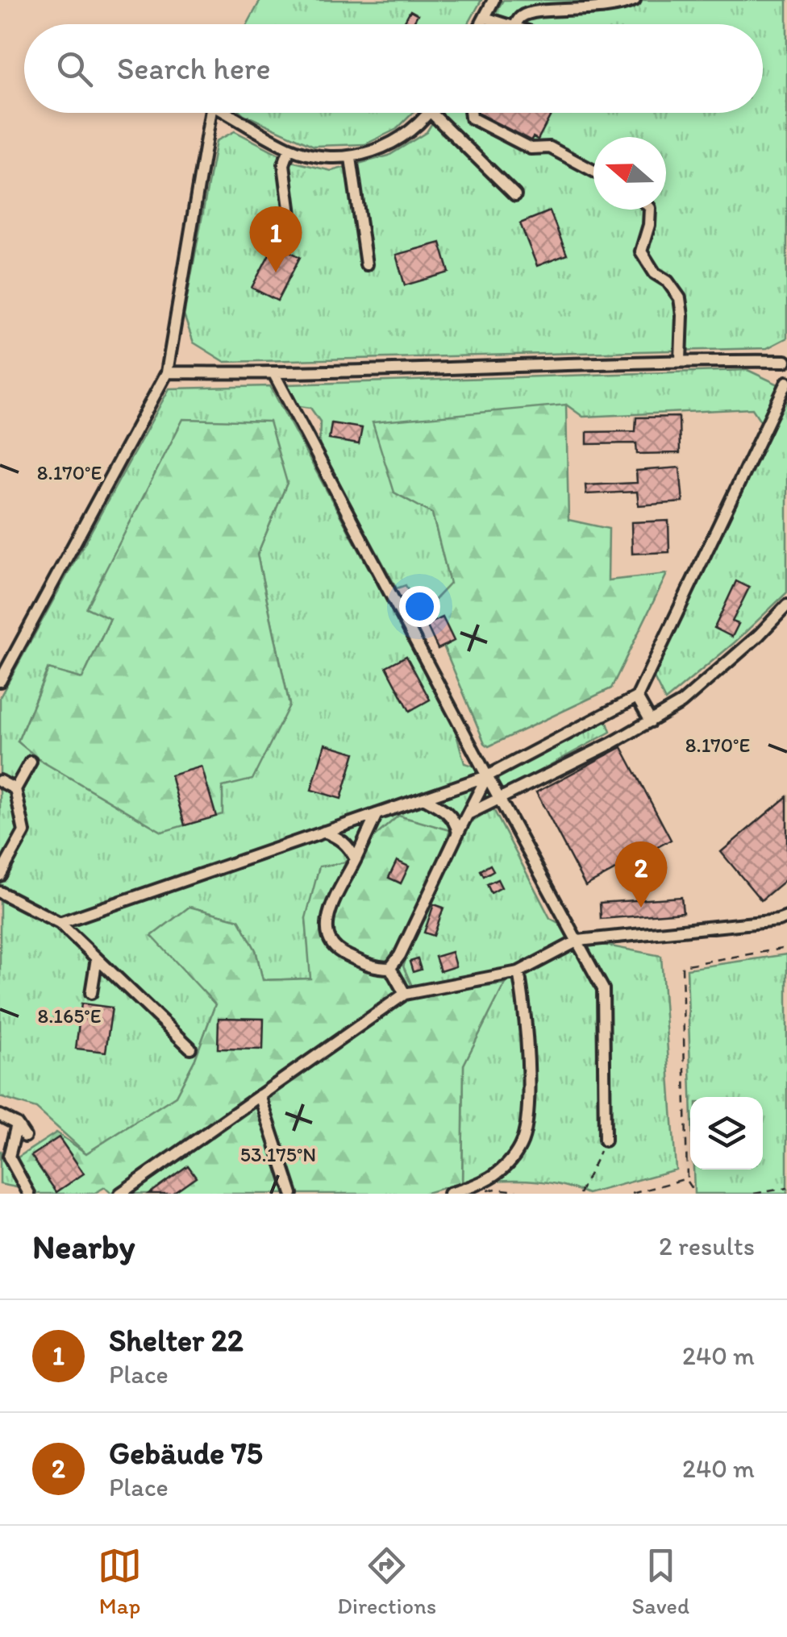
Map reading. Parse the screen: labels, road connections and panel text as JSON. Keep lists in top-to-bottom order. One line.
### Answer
{"north":"left","page":{"search":"Search here","pins":["1","2"],"heading":["Nearby","2 results"],"list":[{"mark":"1","name":"Shelter 22","note":"Place","value":"240 m"},{"mark":"2","name":"Gebäude 75","note":"Place","value":"240 m"}],"nav":["Map","Directions","Saved"]},"coordinates":["8.170°E","8.165°E","53.175°N"]}
